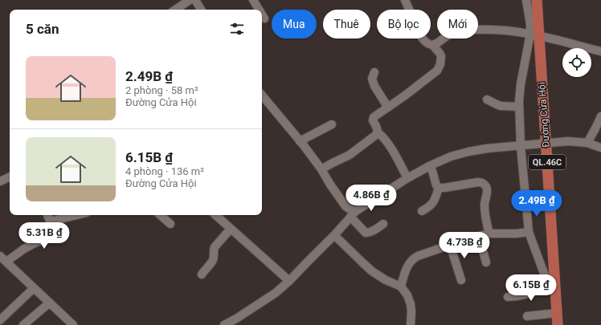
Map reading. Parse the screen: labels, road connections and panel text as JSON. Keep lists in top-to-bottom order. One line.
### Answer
{"streets":{"main road":["Đường Cửa Hội","QL.46C"]},"page":{"chip":["Mua","Thuê","Bộ lọc","Mới"],"heading":"5 căn","list":[{"name":"2.49B ₫","note":"2 phòng · 58 m² · Đường Cửa Hội"},{"name":"6.15B ₫","note":"4 phòng · 136 m² · Đường Cửa Hội"}],"price":["4.86B ₫","2.49B ₫","5.31B ₫","4.73B ₫","6.15B ₫"]}}
